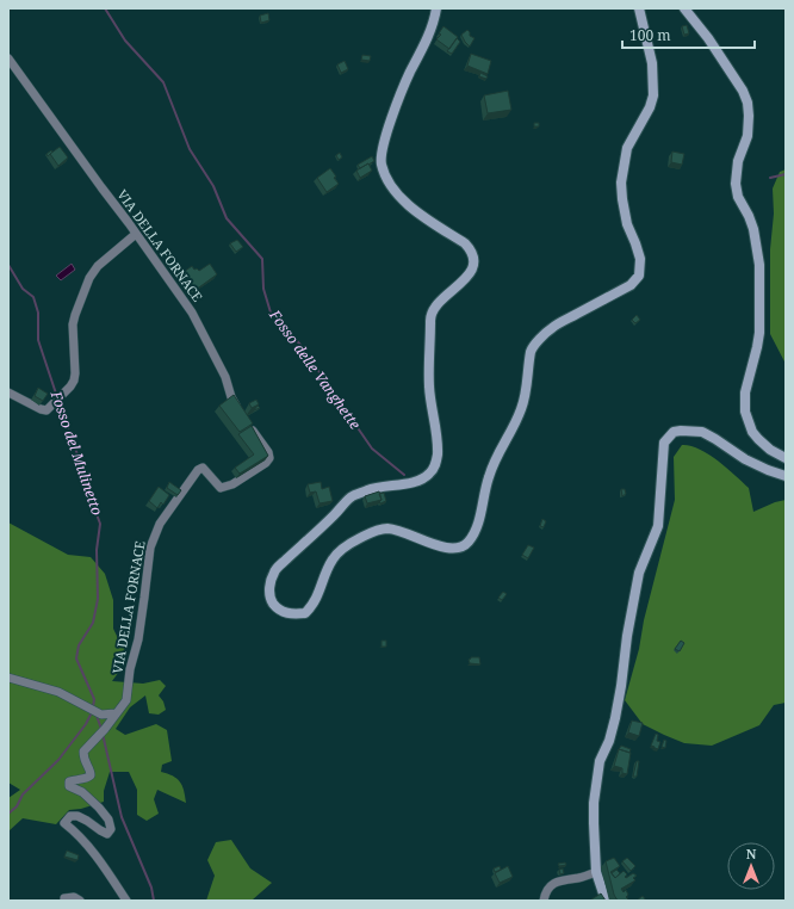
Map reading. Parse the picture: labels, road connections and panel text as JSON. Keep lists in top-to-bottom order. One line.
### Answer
{"streets":{"street":["VIA DELLA FORNACE"]},"water":["Fosso delle Vanghette","Fosso del Mulinetto"],"scale_bar":"100 m","north":"top"}
